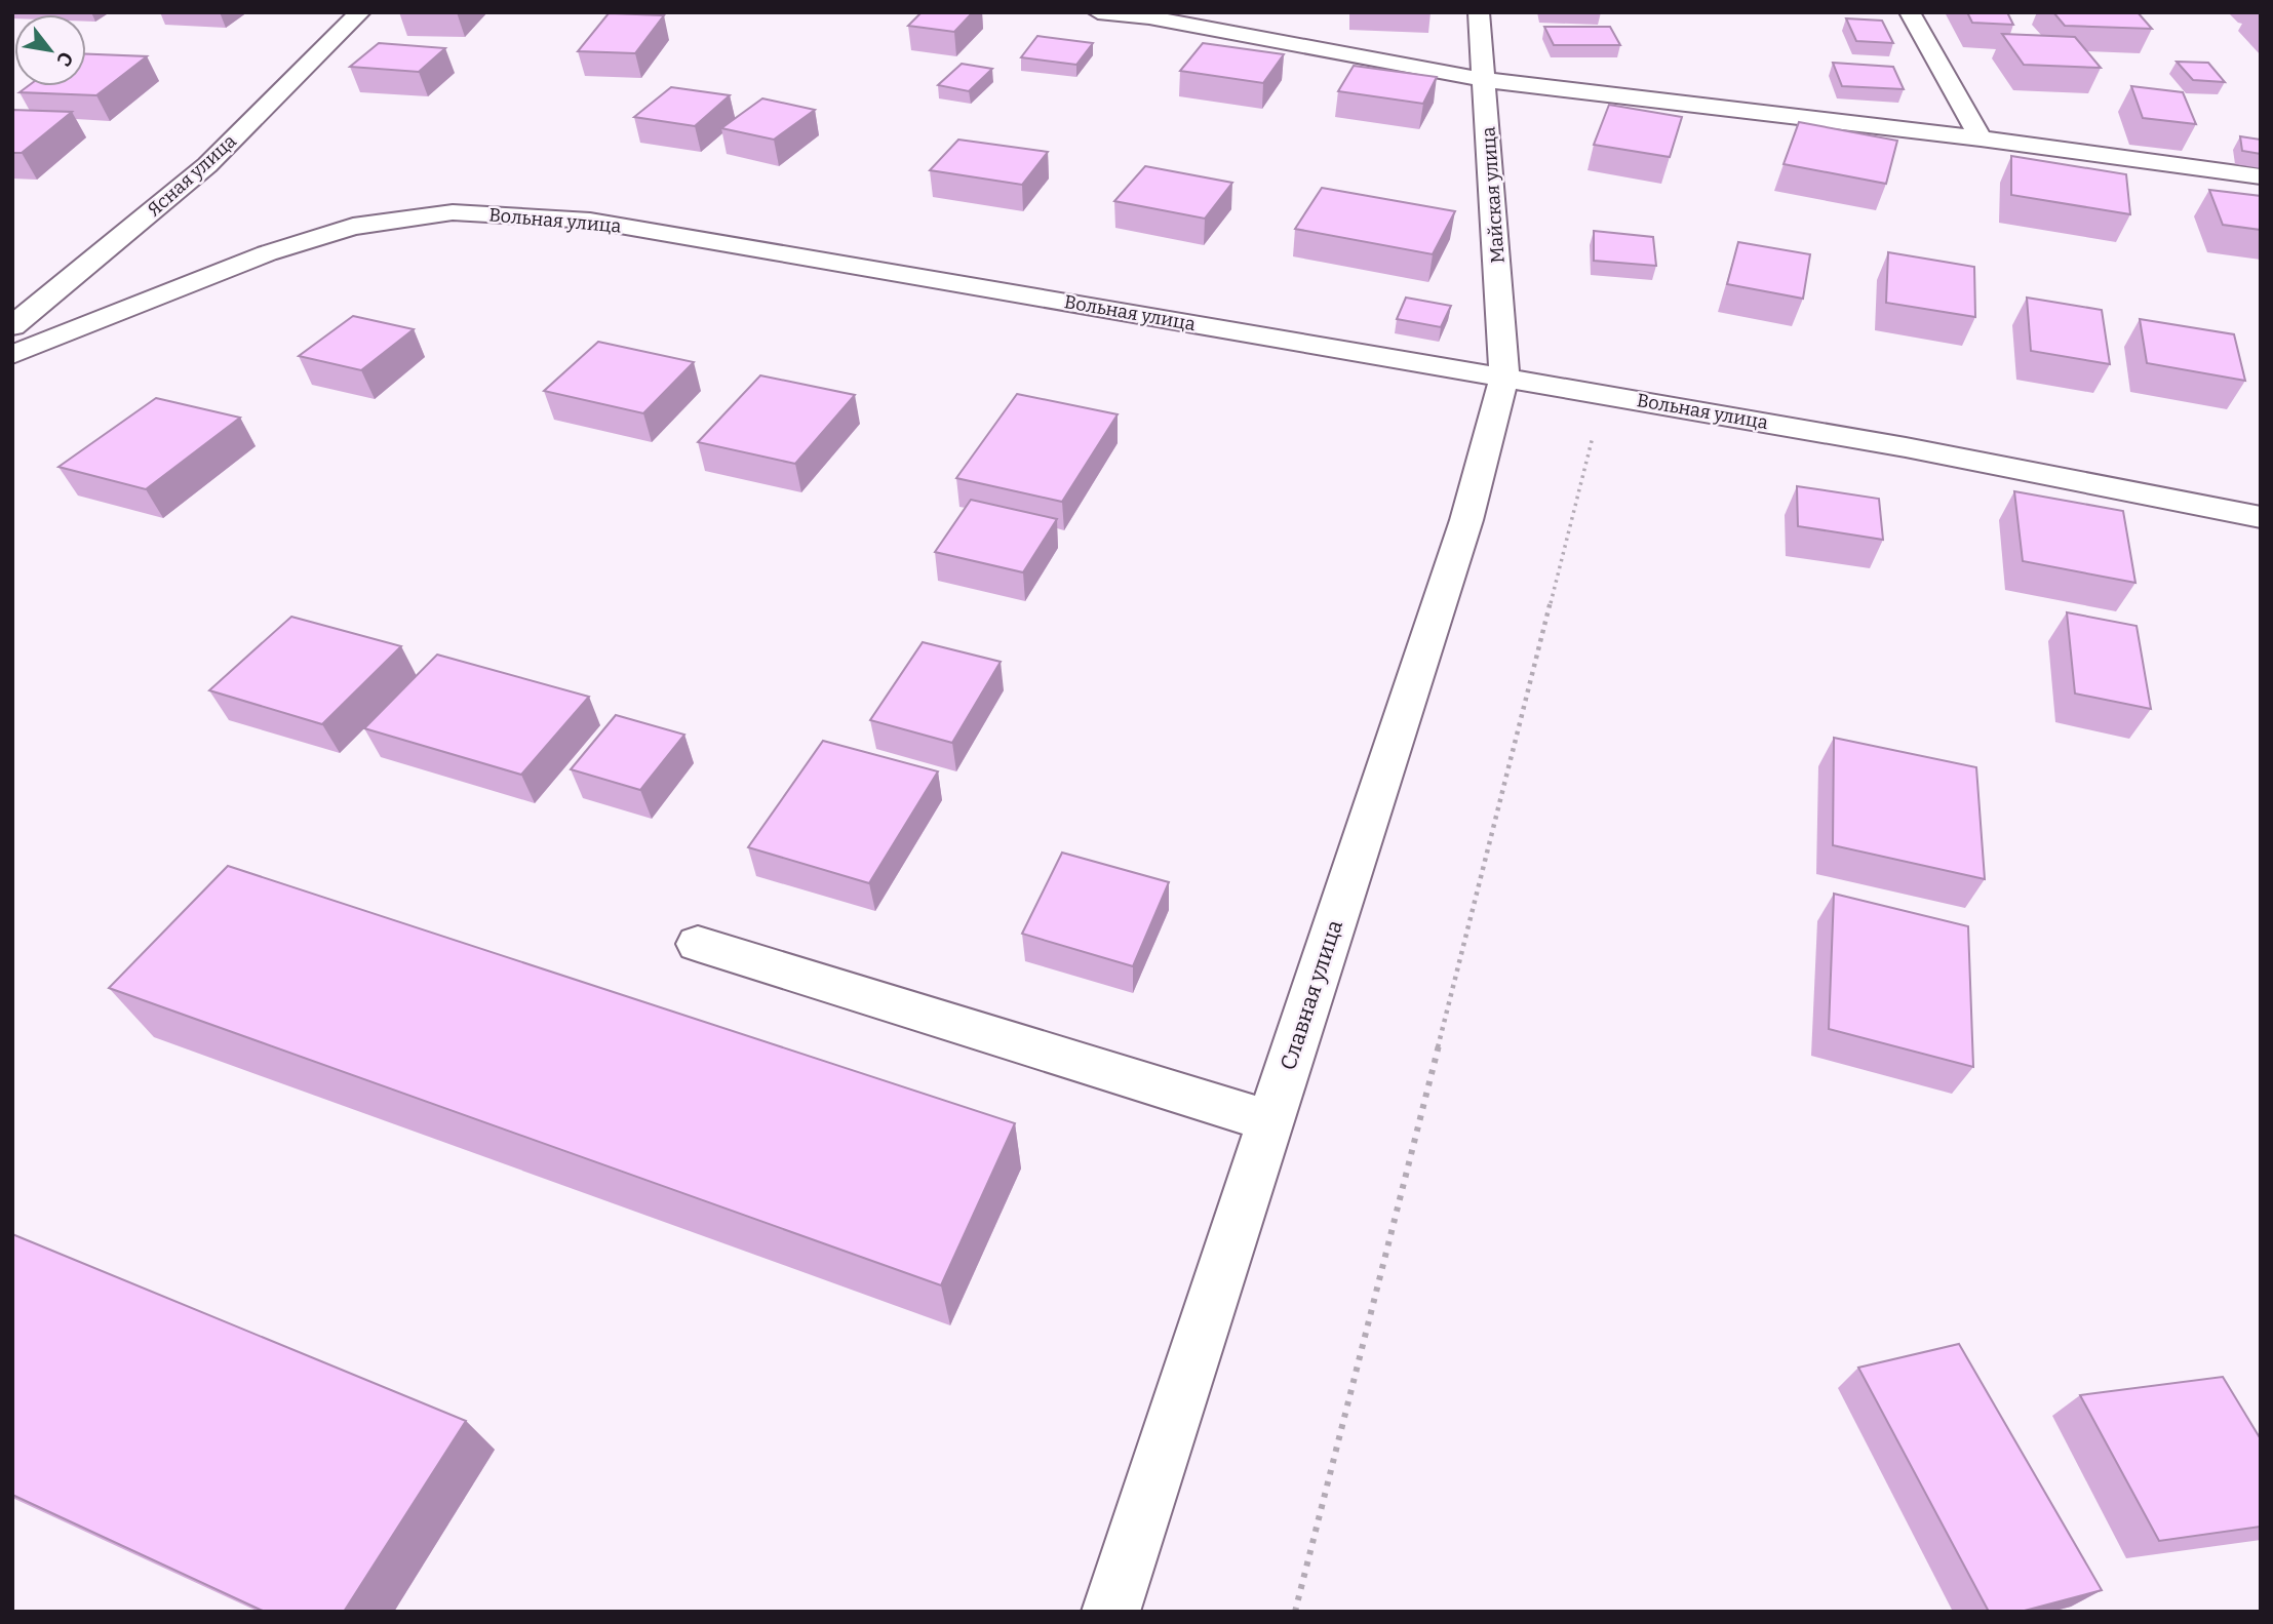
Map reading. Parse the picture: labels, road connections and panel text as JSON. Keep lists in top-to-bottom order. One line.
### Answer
{"streets":{"street":["Ясная улица","Майская улица","Вольная улица","Славная улица"]},"crossings":[["Майская улица","Вольная улица"],["Майская улица","Славная улица"],["Вольная улица","Славная улица"]],"north":"bottom right"}
